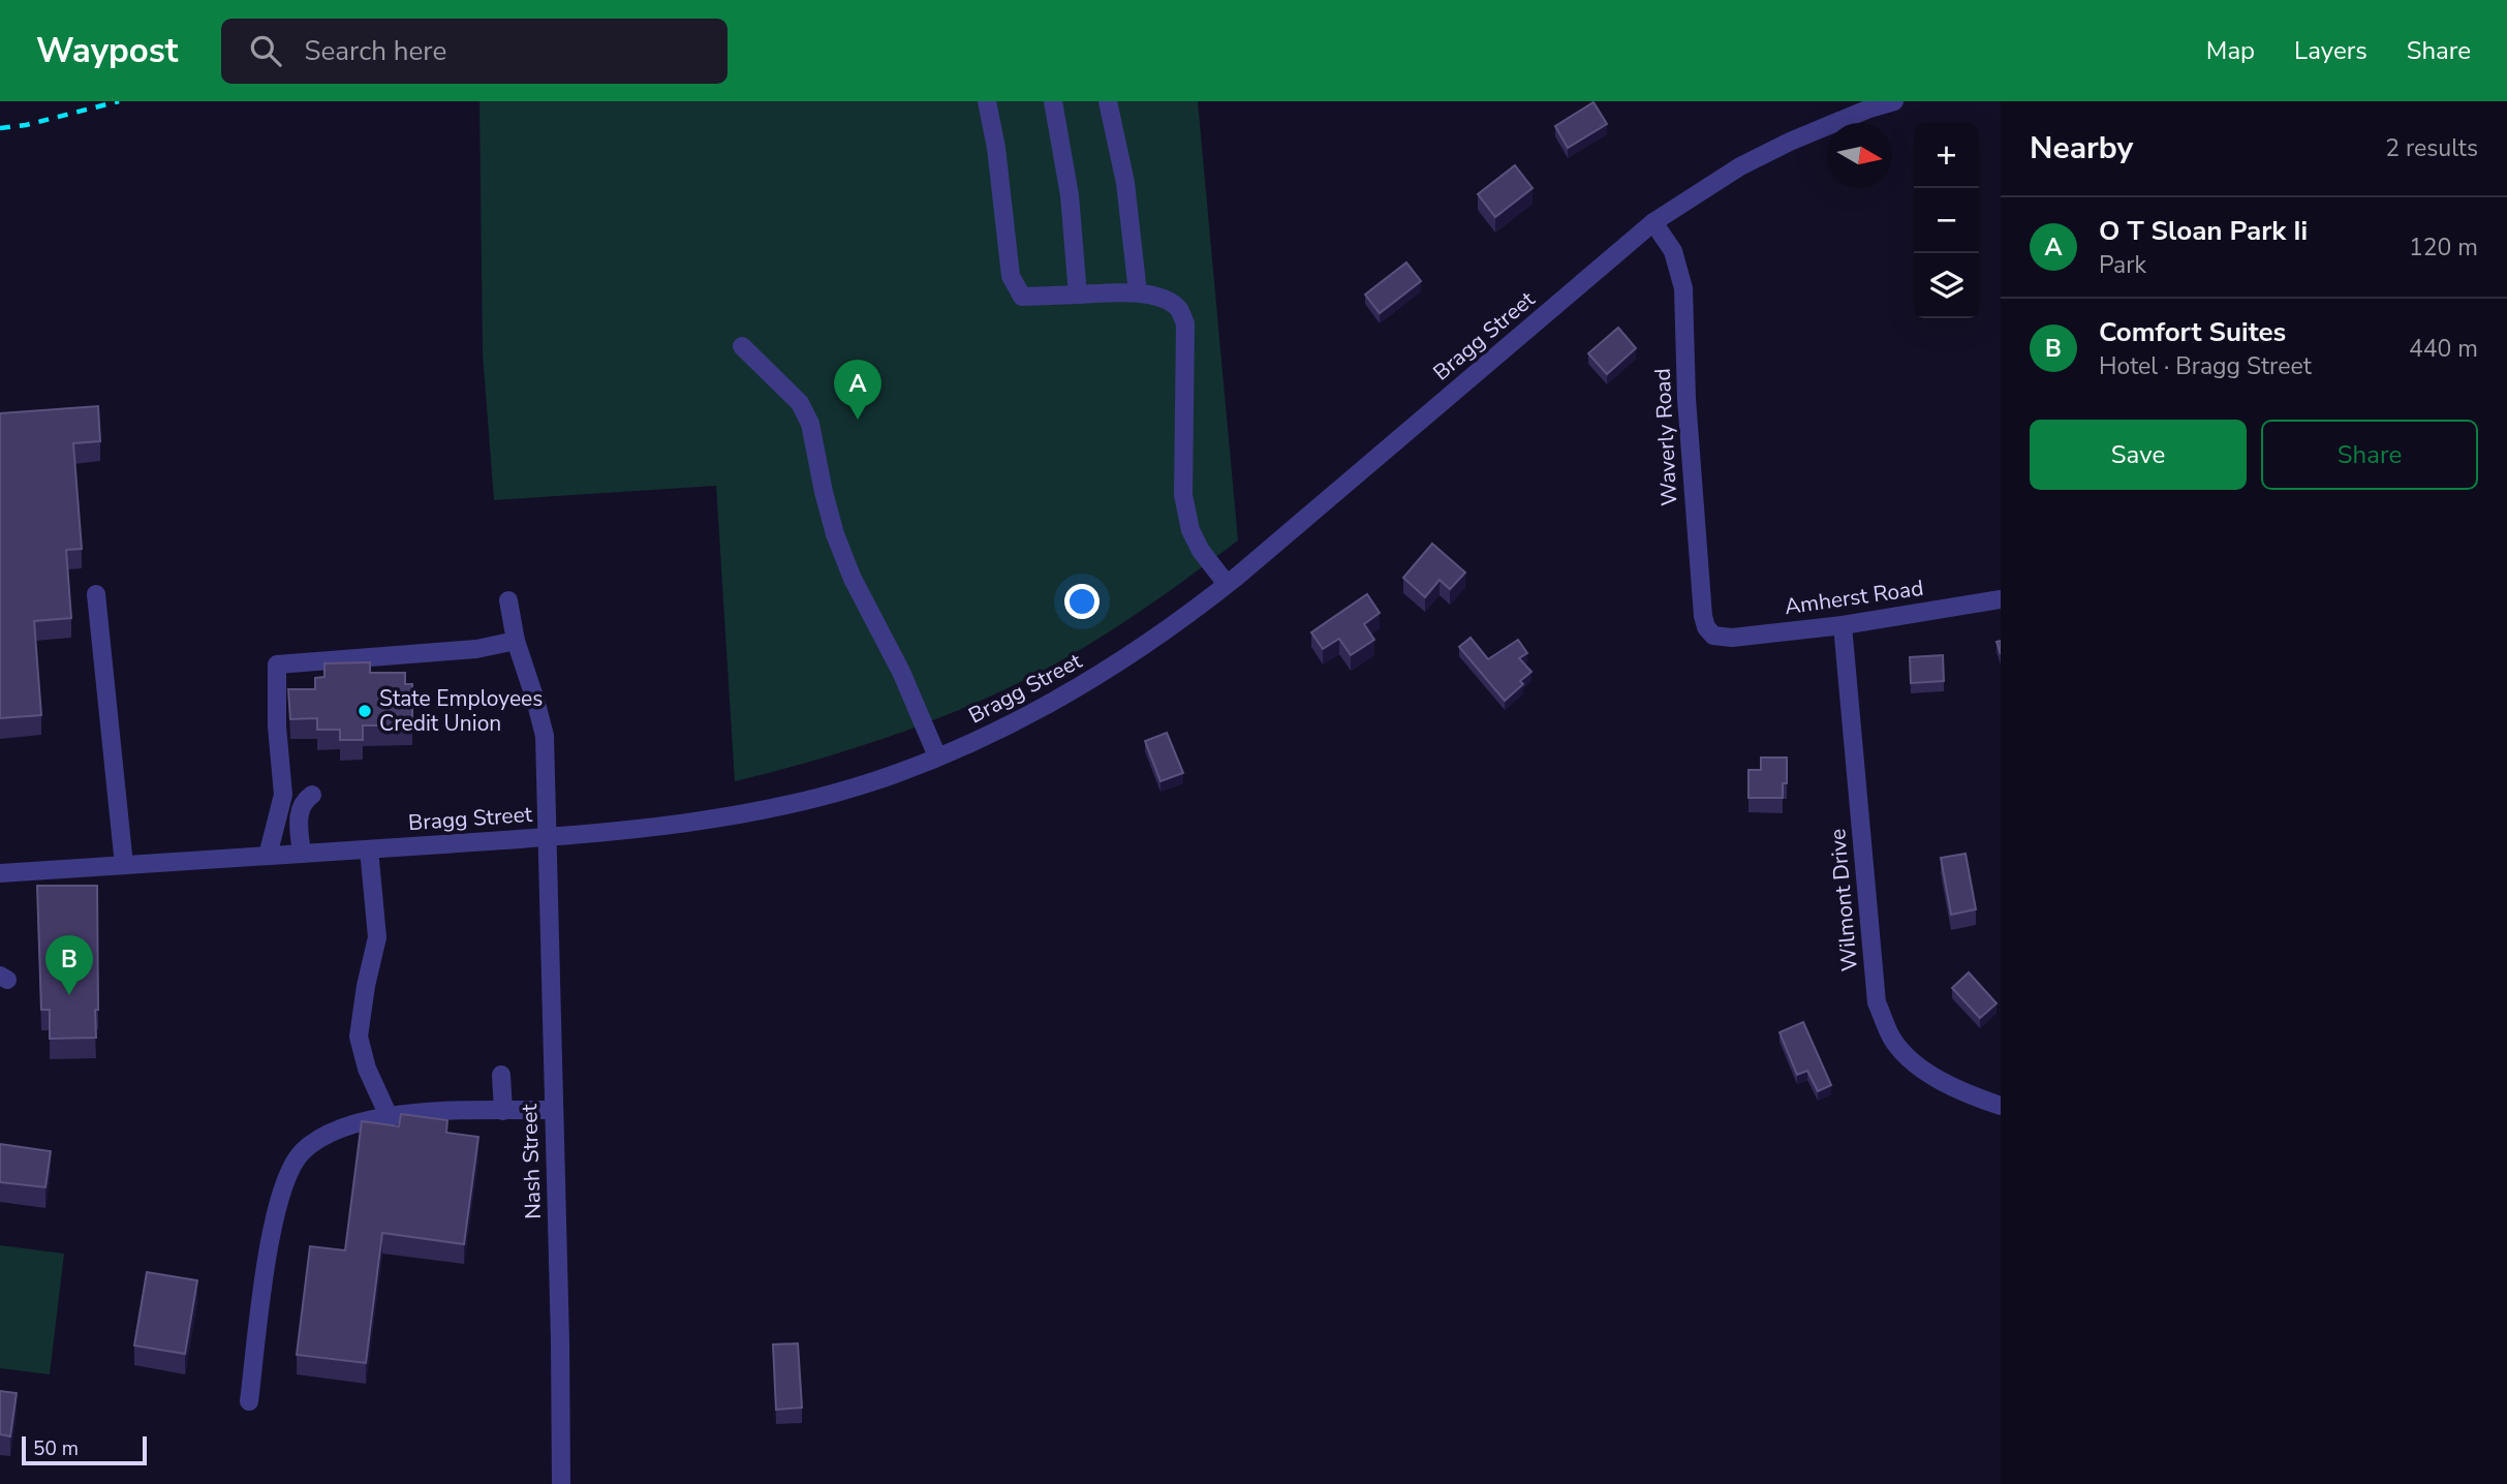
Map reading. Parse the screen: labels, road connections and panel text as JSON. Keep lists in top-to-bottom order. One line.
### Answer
{"streets":{"street":["Bragg Street","Waverly Road","Amherst Road","Wilmont Drive","Nash Street"]},"crossings":[["Bragg Street","Waverly Road"],["Bragg Street","Nash Street"],["Waverly Road","Amherst Road"],["Amherst Road","Wilmont Drive"]],"places":["State Employees Credit Union"],"scale_bar":"50 m","north":"right","page":{"header":"Waypost","search":"Search here","nav":["Map","Layers","Share"],"heading":["Nearby","2 results"],"map_buttons":["+","−"],"list":[{"mark":"A","name":"O T Sloan Park Ii","note":"Park","value":"120 m"},{"mark":"B","name":"Comfort Suites","note":"Hotel · Bragg Street","value":"440 m"}],"pins":["A","B"],"buttons":["Save","Share"],"scale":"50 m"}}
